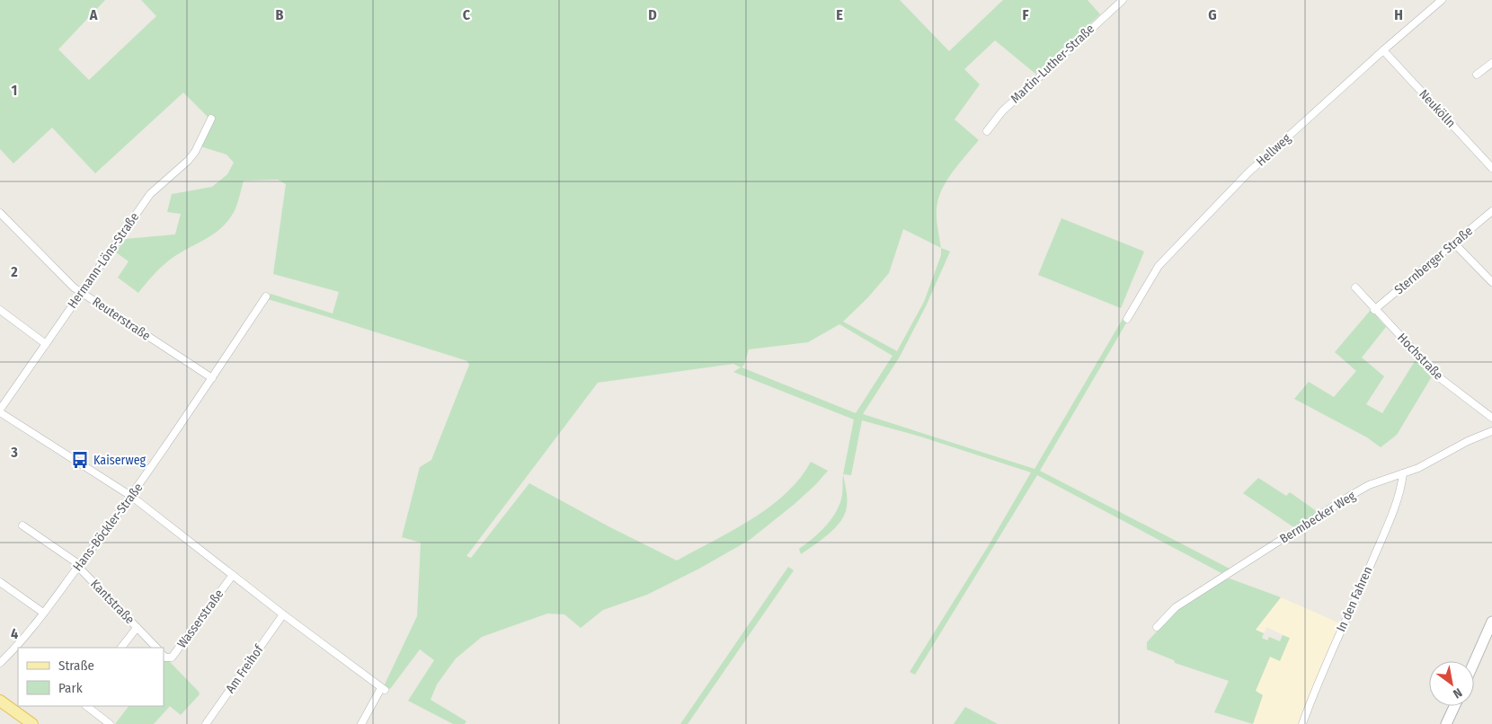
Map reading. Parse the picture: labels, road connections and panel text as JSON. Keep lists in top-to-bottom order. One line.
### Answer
{"streets":{"street":["Martin-Luther-Straße","Neukölln","Hellweg","Hermann-Löns-Straße","Sternberger Straße","Reuterstraße","Hochstraße","Bermbecker Weg","Hans-Böckler-Straße","In den Fahren","Kantstraße","Wasserstraße","Am Freihof"]},"crossings":[["Neukölln","Hellweg"],["Hermann-Löns-Straße","Reuterstraße"],["Sternberger Straße","Hochstraße"],["Reuterstraße","Hans-Böckler-Straße"],["Bermbecker Weg","In den Fahren"],["Hans-Böckler-Straße","Kantstraße"]],"places":{"bus stop":["Kaiserweg"]},"legend":["Straße","Park"],"north":"bottom right","grid":{"columns":["A","B","C","D","E","F","G","H"],"rows":["1","2","3","4"]}}
